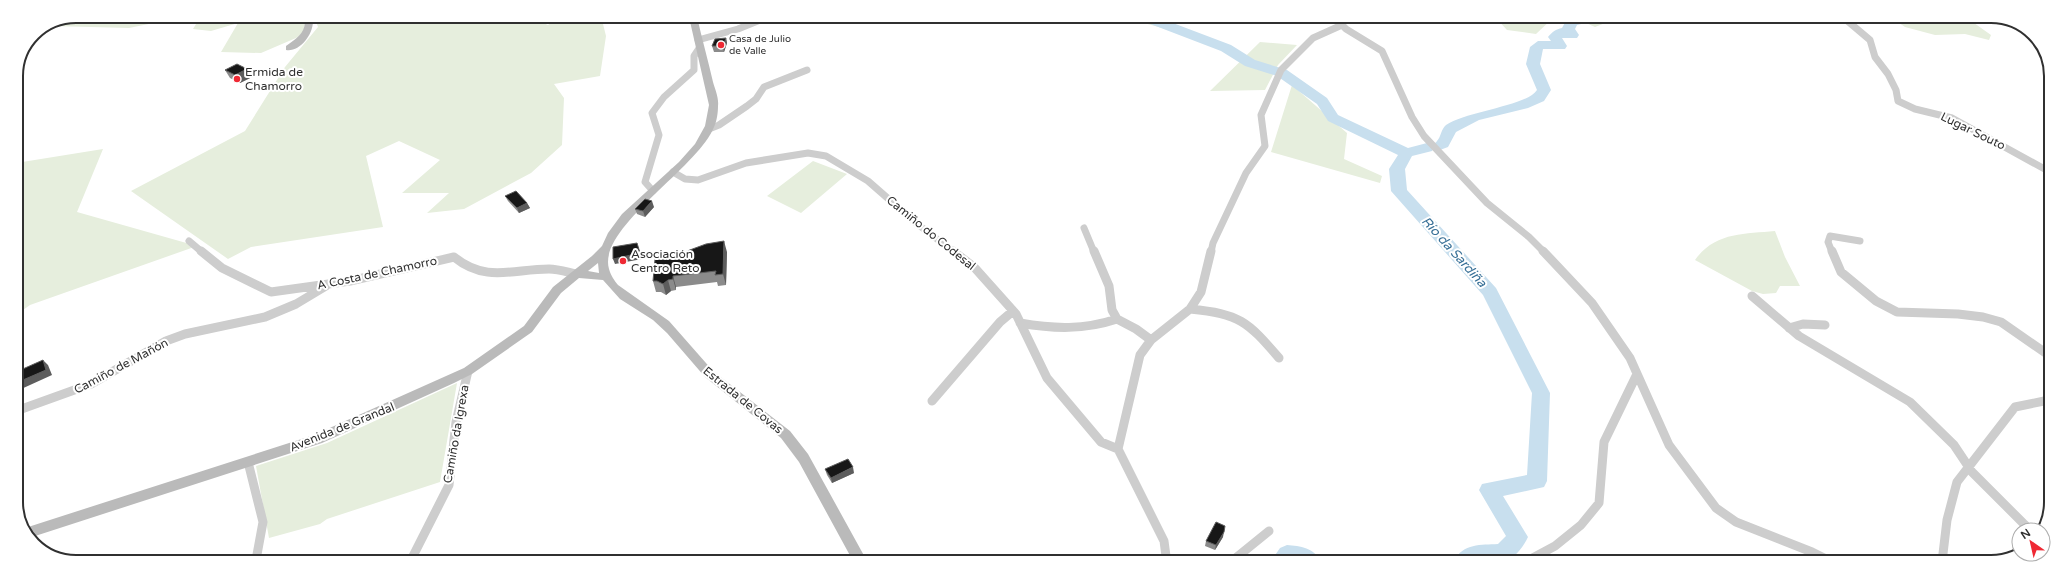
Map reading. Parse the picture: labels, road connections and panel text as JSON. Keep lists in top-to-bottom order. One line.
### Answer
{"streets":{"main road":["Estrada de Covas","Avenida de Grandal"],"street":["Lugar Souto","Camiño do Codesal","A Costa de Chamorro","Camiño de Mañón","Camiño da Igrexa"]},"crossings":[["A Costa de Chamorro","Camiño de Mañón"],["A Costa de Chamorro","Avenida de Grandal"],["Avenida de Grandal","Camiño da Igrexa"]],"water":["Río da Sardiña"],"places":["Casa de Julio de Valle","Ermida de Chamorro","Asociación Centro Reto"],"north":"top left"}
